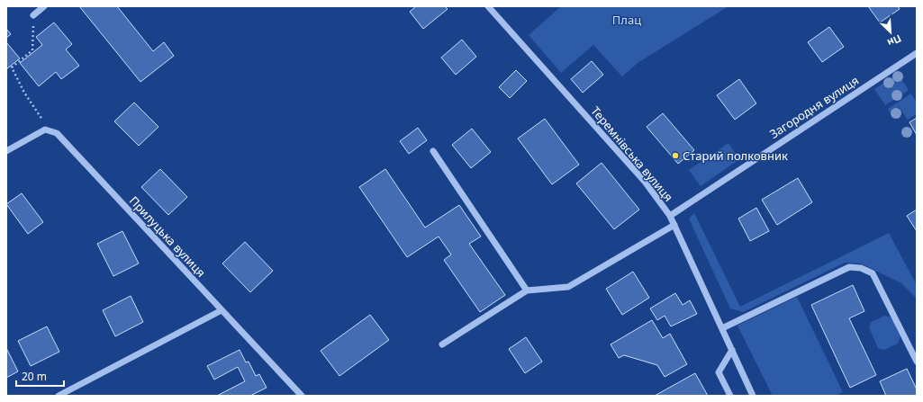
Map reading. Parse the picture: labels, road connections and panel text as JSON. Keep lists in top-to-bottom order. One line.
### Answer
{"streets":{"street":["Загородня вулиця","Теремнівська вулиця","Прилуцька вулиця"]},"crossings":[["Загородня вулиця","Теремнівська вулиця"]],"parks":["Плац"],"places":["Старий полковник"],"scale_bar":"20 m","north":"bottom right"}
